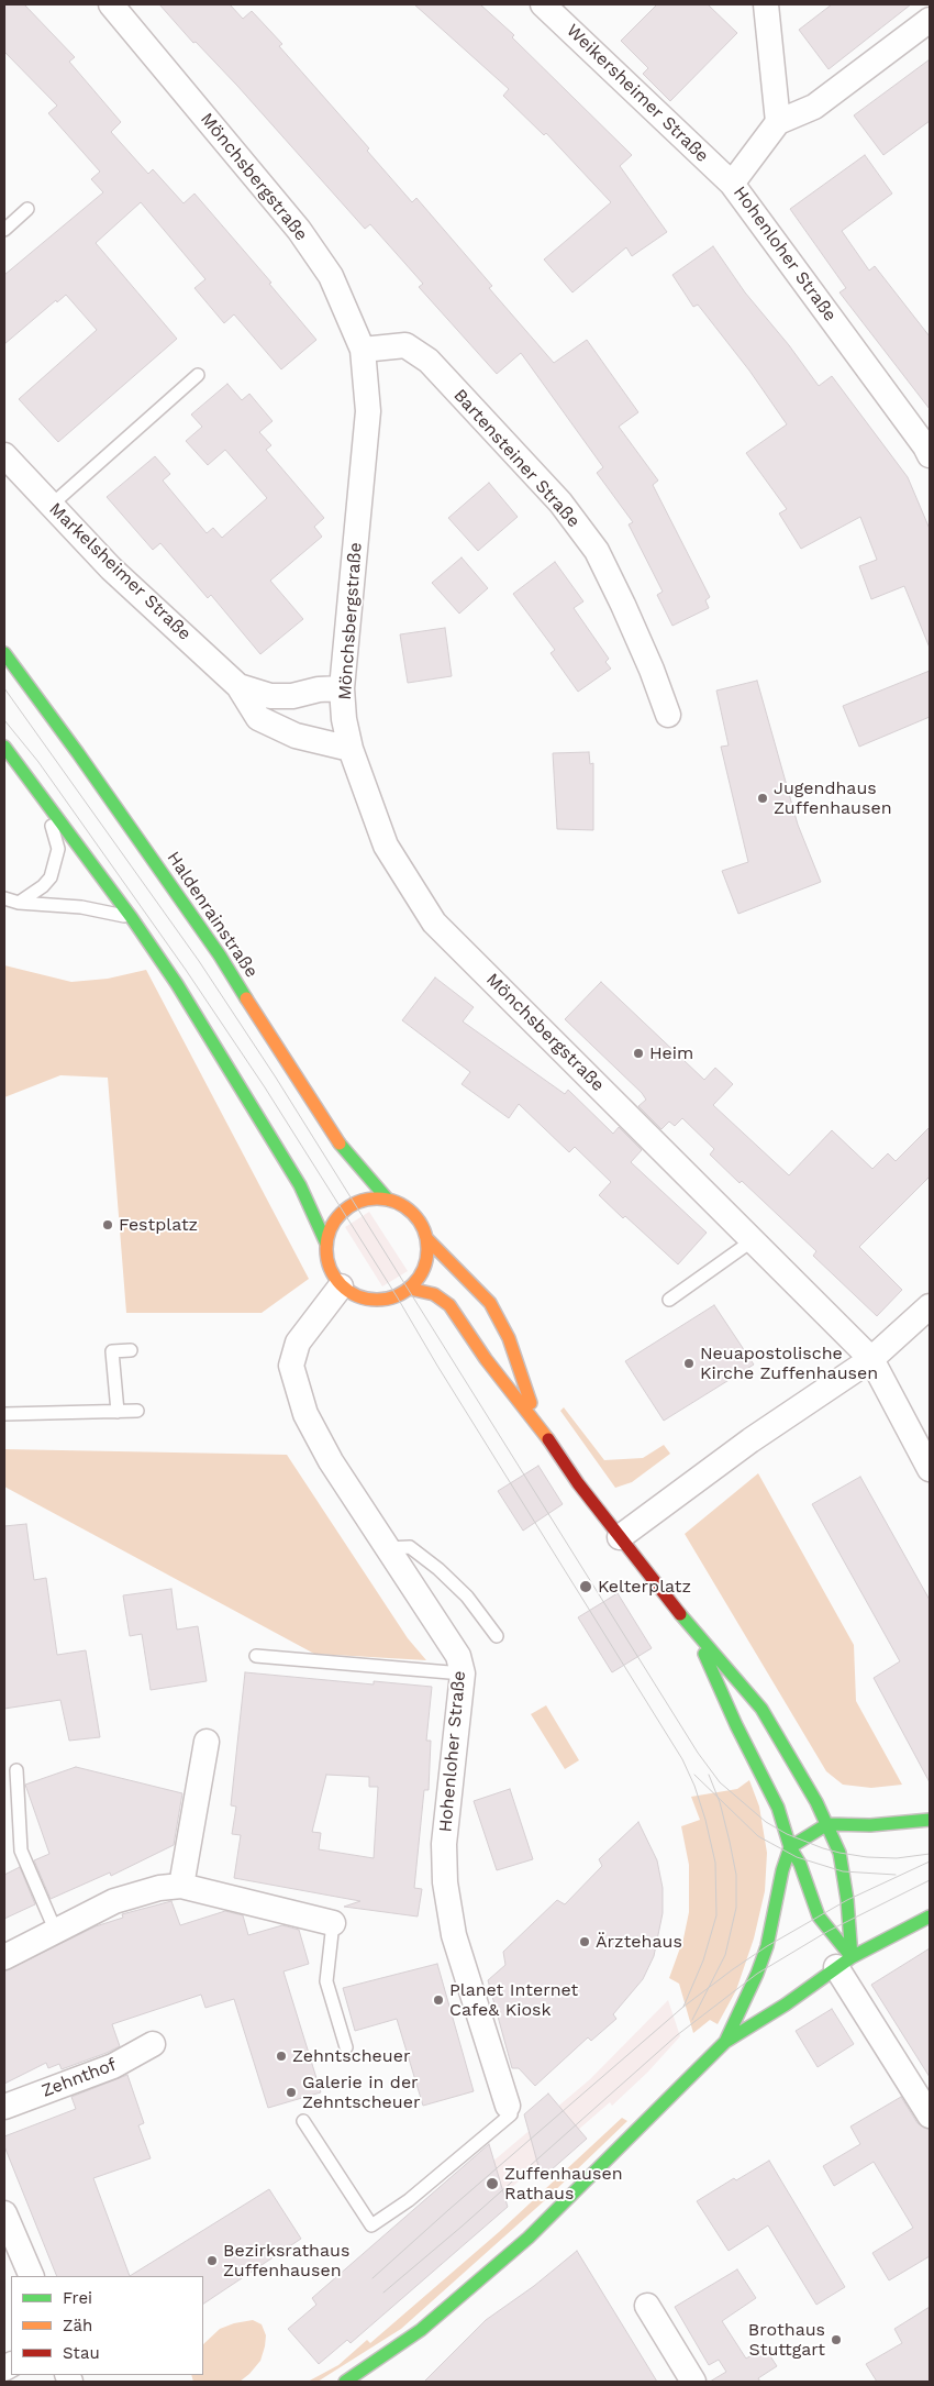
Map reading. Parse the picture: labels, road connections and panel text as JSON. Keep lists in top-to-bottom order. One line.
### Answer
{"streets":{"main road":["Haldenrainstraße"],"street":["Weikersheimer Straße","Mönchsbergstraße","Hohenloher Straße","Bartensteiner Straße","Markelsheimer Straße","Zehnthof"]},"crossings":[["Weikersheimer Straße","Hohenloher Straße"],["Mönchsbergstraße","Bartensteiner Straße"],["Mönchsbergstraße","Markelsheimer Straße"],["Hohenloher Straße","Haldenrainstraße"]],"places":["Jugendhaus Zuffenhausen","Heim","Festplatz","Neuapostolische Kirche Zuffenhausen","Kelterplatz","Ärztehaus","Planet Internet Cafe& Kiosk","Zehntscheuer","Galerie in der Zehntscheuer","Zuffenhausen Rathaus","Bezirksrathaus Zuffenhausen","Brothaus Stuttgart"],"legend":["Frei","Zäh","Stau"]}
